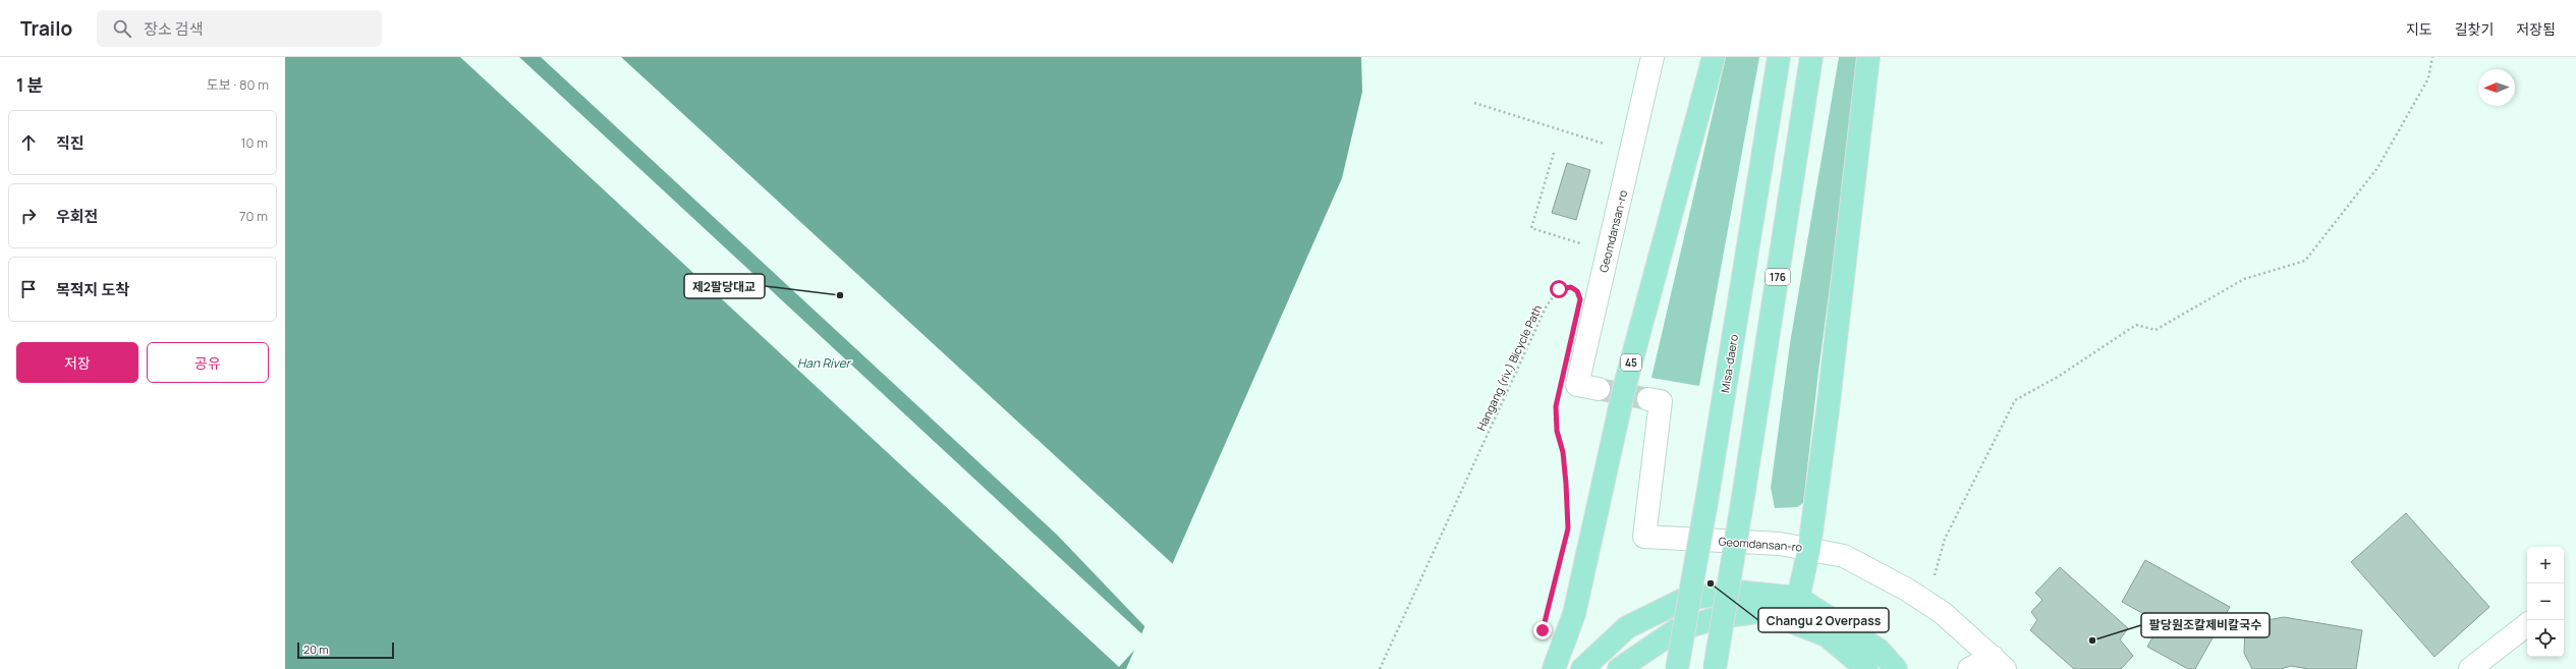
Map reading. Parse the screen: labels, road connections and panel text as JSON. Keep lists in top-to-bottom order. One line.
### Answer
{"streets":{"main road":["176","45","Misa-daero"],"street":["Geomdansan-ro"],"path":["Hangang (riv.) Bicycle Path"]},"water":["Han River"],"places":["제2팔당대교","Changu 2 Overpass","팔당원조칼제비칼국수"],"scale_bar":"20 m","north":"left","page":{"header":"Trailo","search":"장소 검색","nav":["지도","길찾기","저장됨"],"heading":["1 분","도보 · 80 m"],"list":[["직진","10 m"],["우회전","70 m"],"목적지 도착"],"buttons":["저장","공유"],"map_buttons":["+","−"],"scale":"20 m"}}
